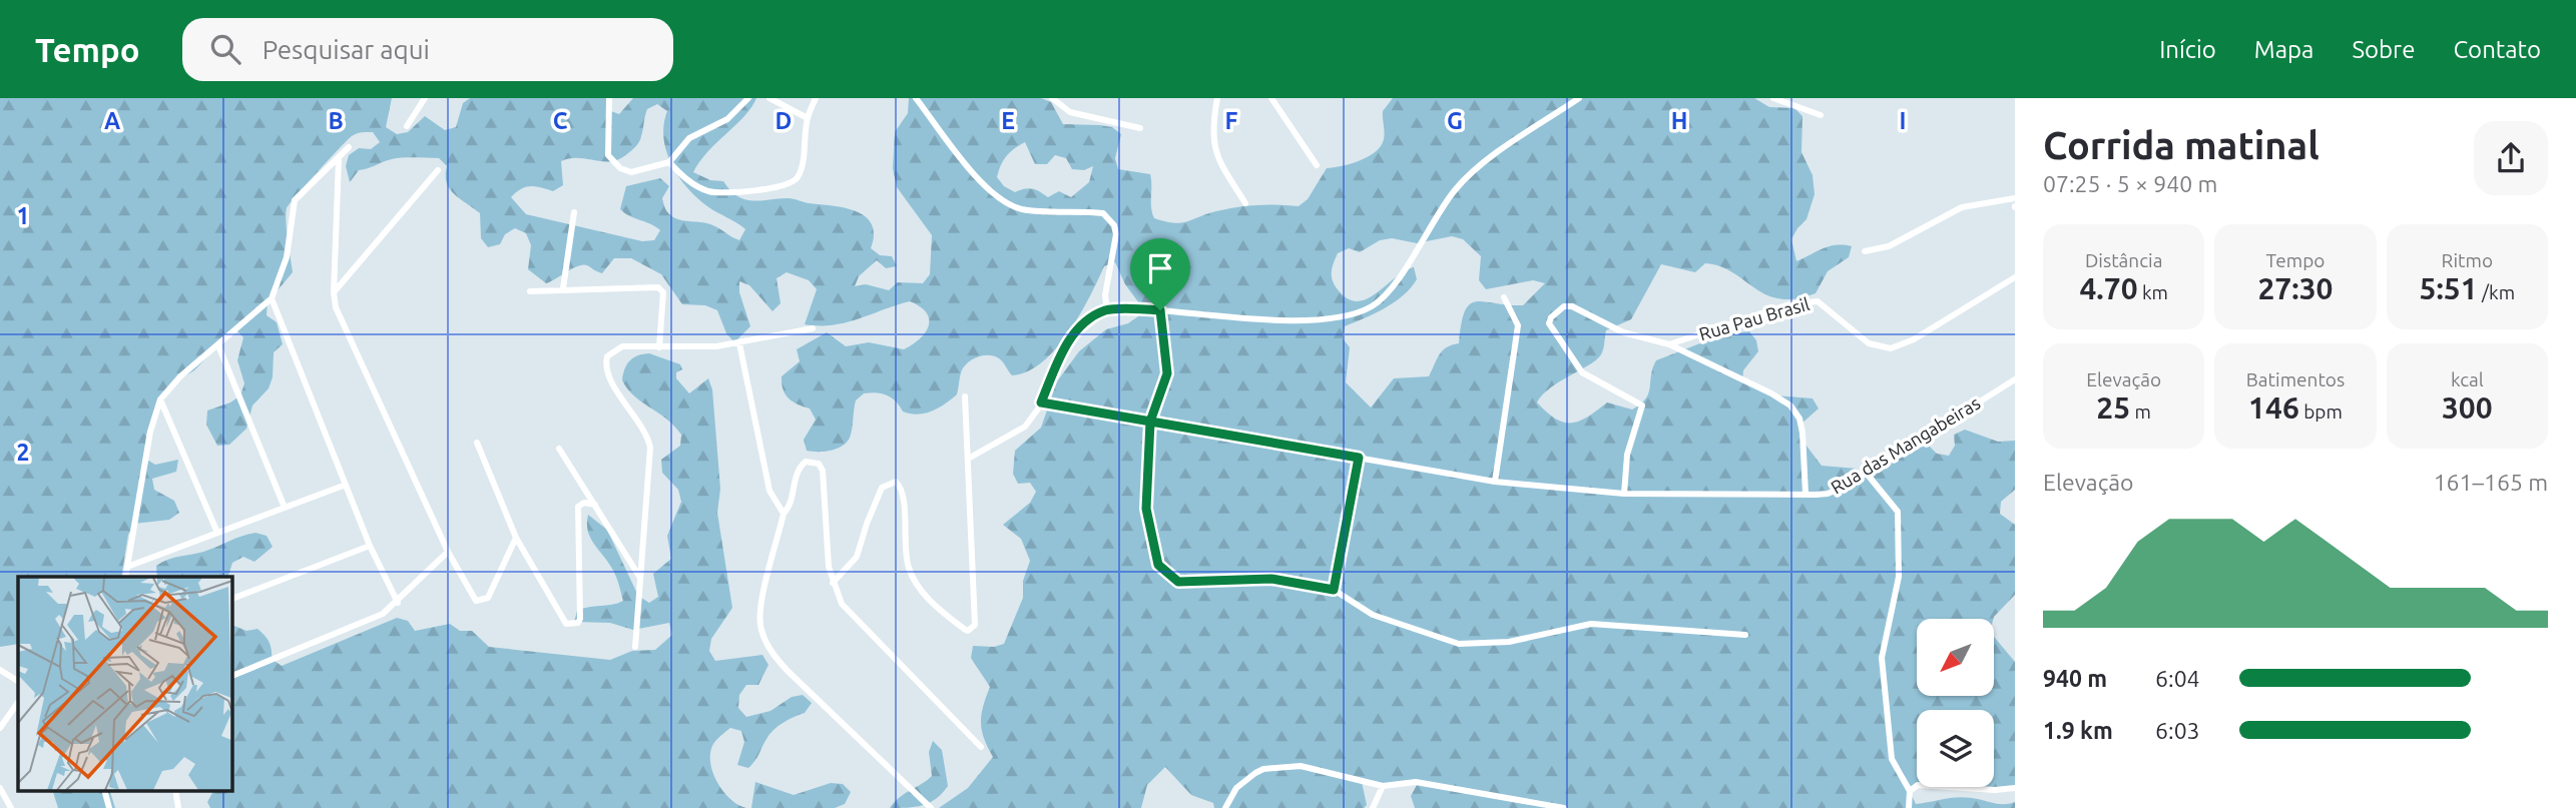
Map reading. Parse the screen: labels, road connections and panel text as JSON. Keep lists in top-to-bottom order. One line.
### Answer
{"streets":{"street":["Rua Pau Brasil","Rua das Mangabeiras"]},"north":"bottom left","page":{"header":"Tempo","search":"Pesquisar aqui","nav":["Início","Mapa","Sobre","Contato"],"heading":["Corrida matinal","07:25 · 5 × 940 m"],"stats":[["Distância","4.70 km"],["Tempo","27:30"],["Ritmo","5:51 /km"],["Elevação","25 m"],["Batimentos","146 bpm"],["kcal","300"]],"chart":["Elevação","161–165 m"],"list":[{"name":"940 m","note":"6:04"},{"name":"1.9 km","note":"6:03"}]},"grid":{"columns":["A","B","C","D","E","F","G","H","I"],"rows":["1","2"]}}
